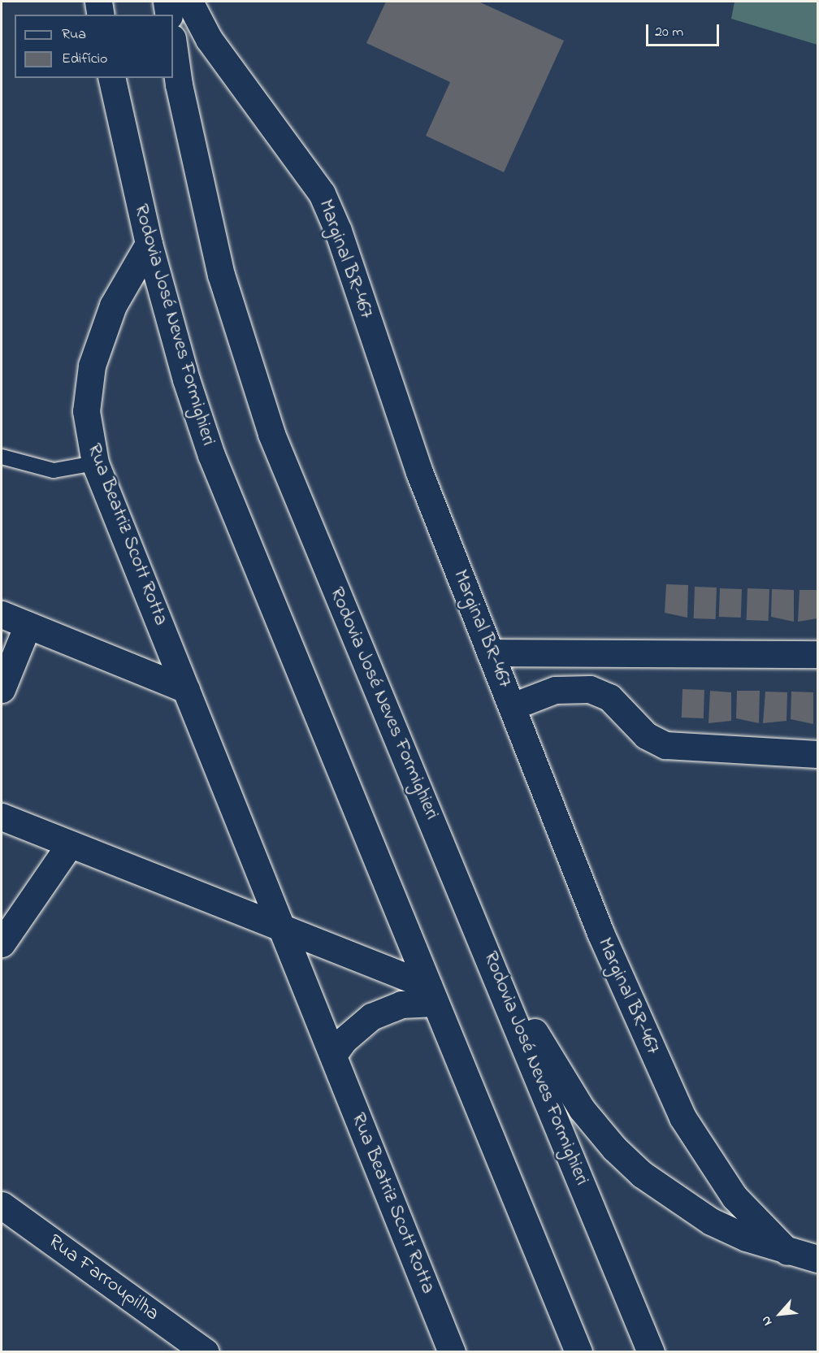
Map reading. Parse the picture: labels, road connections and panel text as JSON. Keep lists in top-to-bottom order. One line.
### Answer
{"streets":{"main road":["Marginal BR-467","Rodovia José Neves Formighieri","Rua Beatriz Scott Rotta","Rua Farroupilha"]},"crossings":[["Rodovia José Neves Formighieri","Rua Beatriz Scott Rotta"]],"legend":["Rua","Edifício"],"scale_bar":"20 m","north":"bottom left"}
